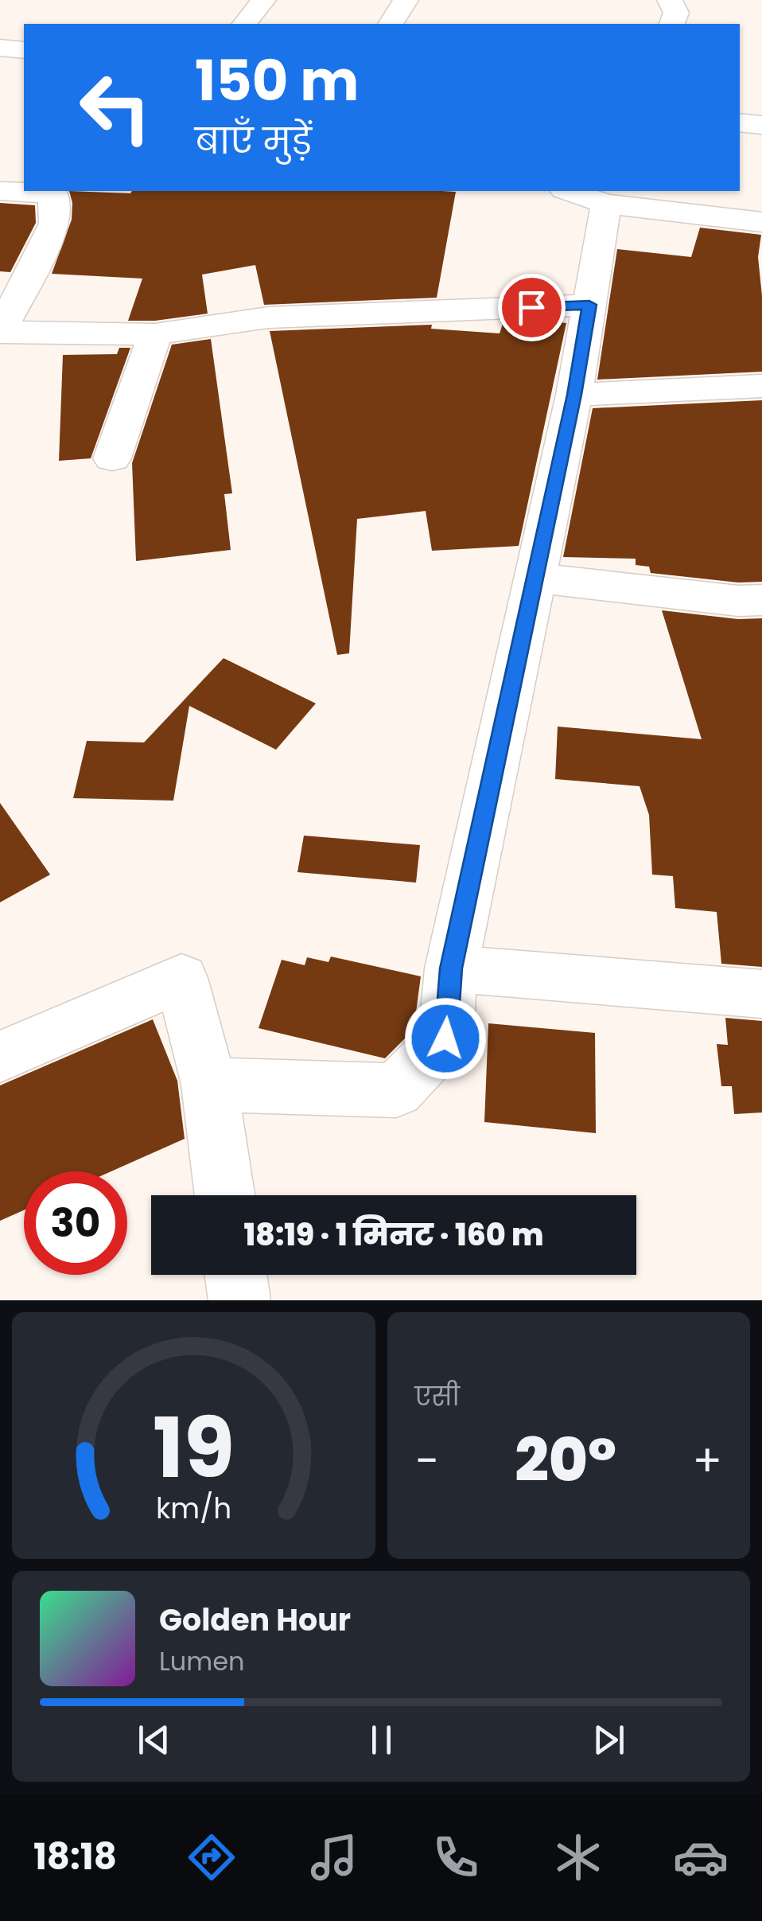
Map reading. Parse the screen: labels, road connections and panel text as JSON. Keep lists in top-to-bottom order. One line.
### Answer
{"page":{"turn":["150 m","बाएँ मुड़ें"],"limit":"30","trip":"18:19 · 1 मिनट · 160 m","tile":"एसी","heat":["−","20°","+"],"song":["Golden Hour","Lumen"],"tabs":"18:18","gauge":["19","km/h"]}}
